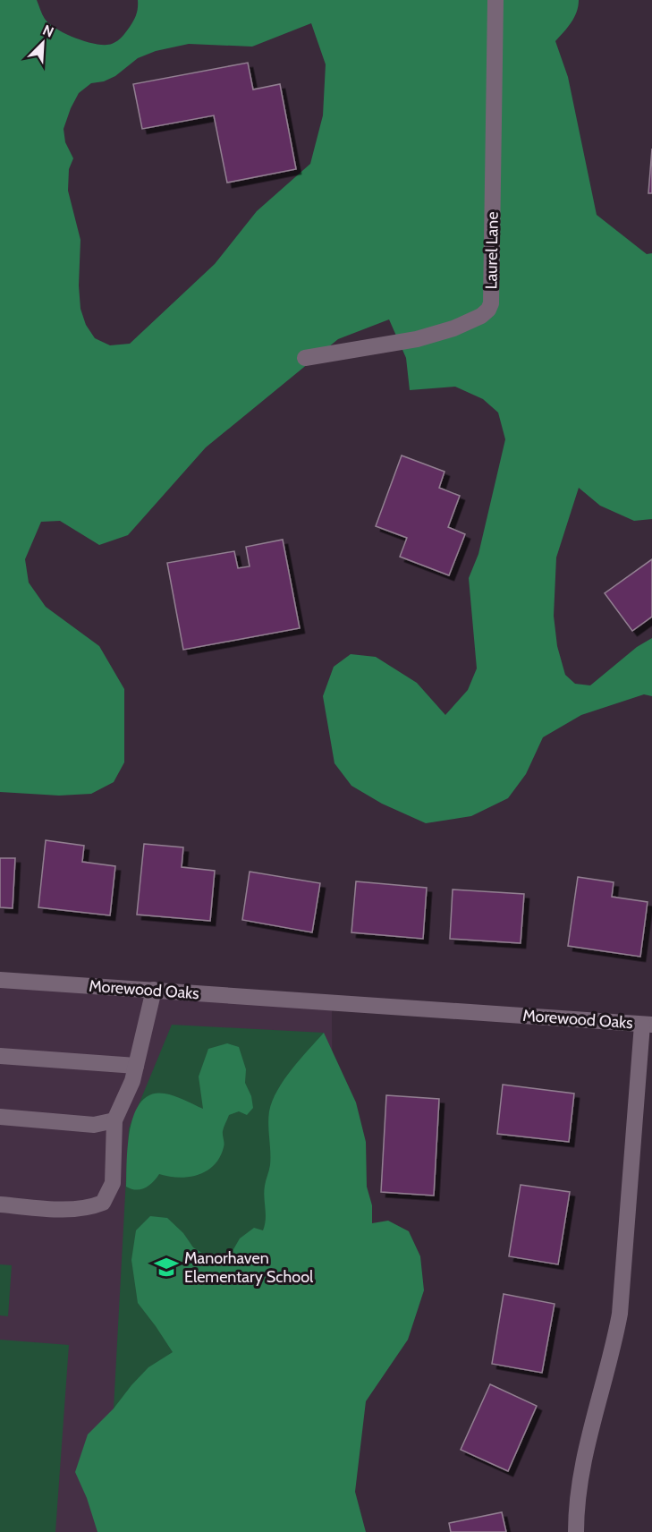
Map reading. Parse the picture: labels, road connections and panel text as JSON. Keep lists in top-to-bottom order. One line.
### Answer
{"streets":{"street":["Laurel Lane","Morewood Oaks"]},"places":{"school or university":["Manorhaven Elementary School"]},"north":"top right"}
